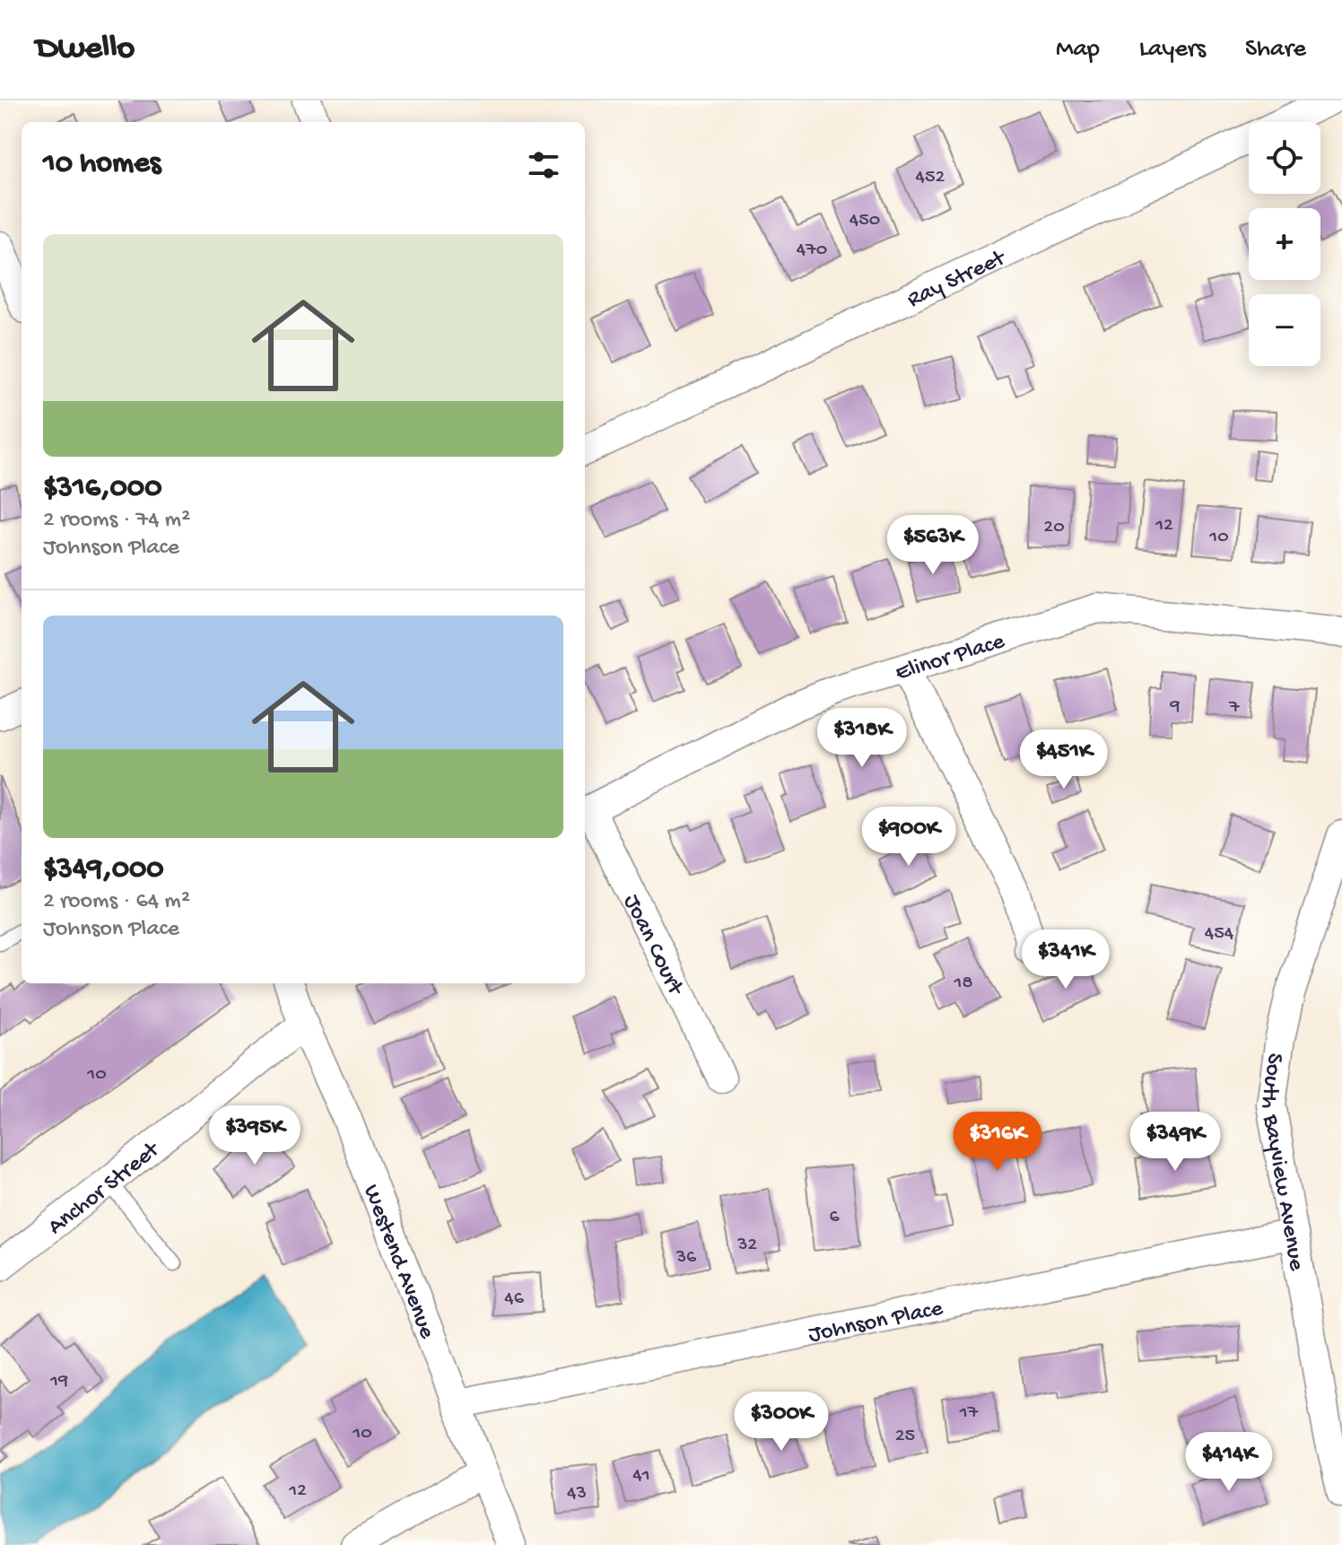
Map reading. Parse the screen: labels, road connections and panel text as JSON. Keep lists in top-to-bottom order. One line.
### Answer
{"streets":{"street":["Ray Street","Elinor Place","Joan Court","South Bayview Avenue","Anchor Street","Westend Avenue","Johnson Place"]},"crossings":[["Elinor Place","Joan Court"],["South Bayview Avenue","Johnson Place"],["Anchor Street","Westend Avenue"],["Westend Avenue","Johnson Place"]],"house_numbers":["452","450","470","12","20","10","9","7","454","18","10","6","32","36","46","19","17","10","25","41","12","43"],"page":{"header":"Dwello","nav":["Map","Layers","Share"],"map_buttons":["+","−"],"heading":"10 homes","list":[{"name":"$316,000","note":"2 rooms · 74 m² · Johnson Place"},{"name":"$349,000","note":"2 rooms · 64 m² · Johnson Place"}],"price":["$563K","$318K","$451K","$900K","$341K","$395K","$316K","$349K","$300K","$414K"]}}
